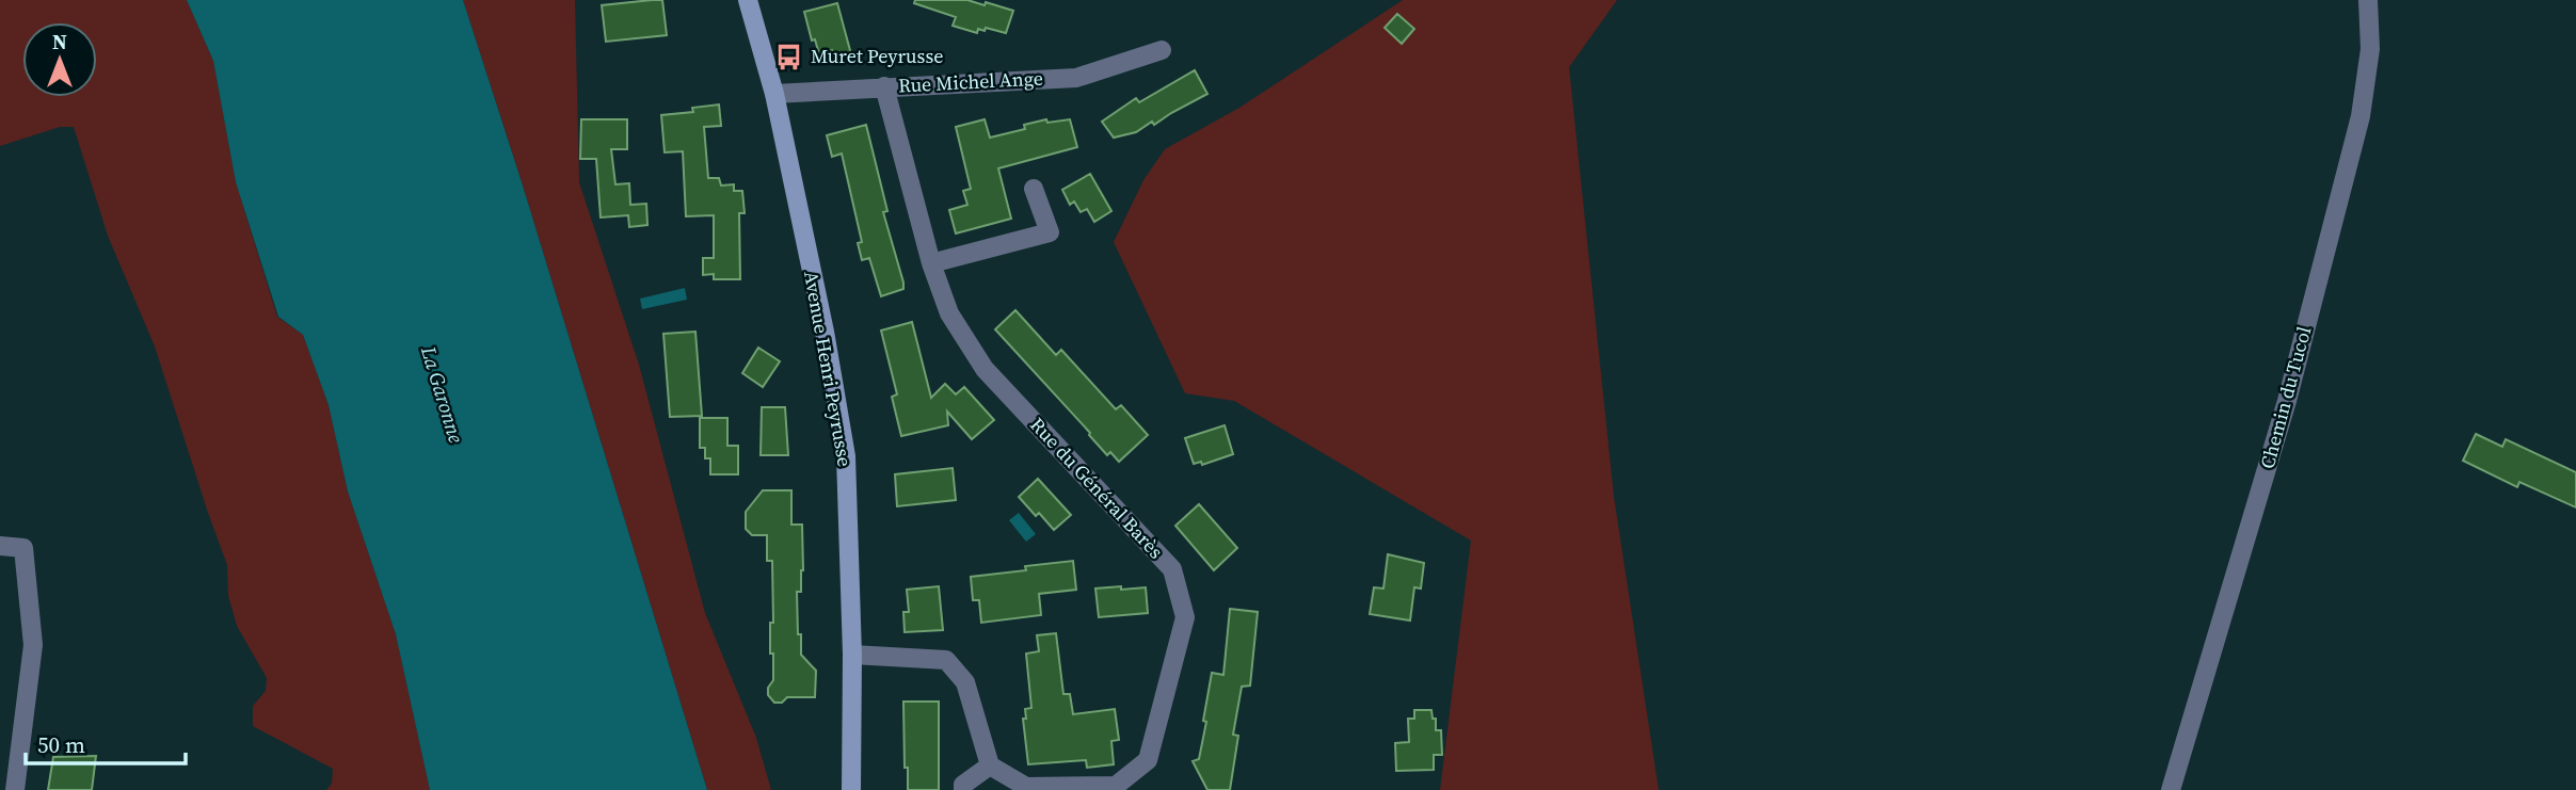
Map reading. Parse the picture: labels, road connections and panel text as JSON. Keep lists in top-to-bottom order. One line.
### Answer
{"streets":{"street":["Rue Michel Ange","Avenue Henri Peyrusse","Chemin du Tucol","Rue du Général Barès"]},"crossings":[["Rue Michel Ange","Avenue Henri Peyrusse"],["Rue Michel Ange","Rue du Général Barès"]],"water":["La Garonne"],"places":{"bus stop":["Muret Peyrusse"]},"scale_bar":"50 m","north":"top"}
